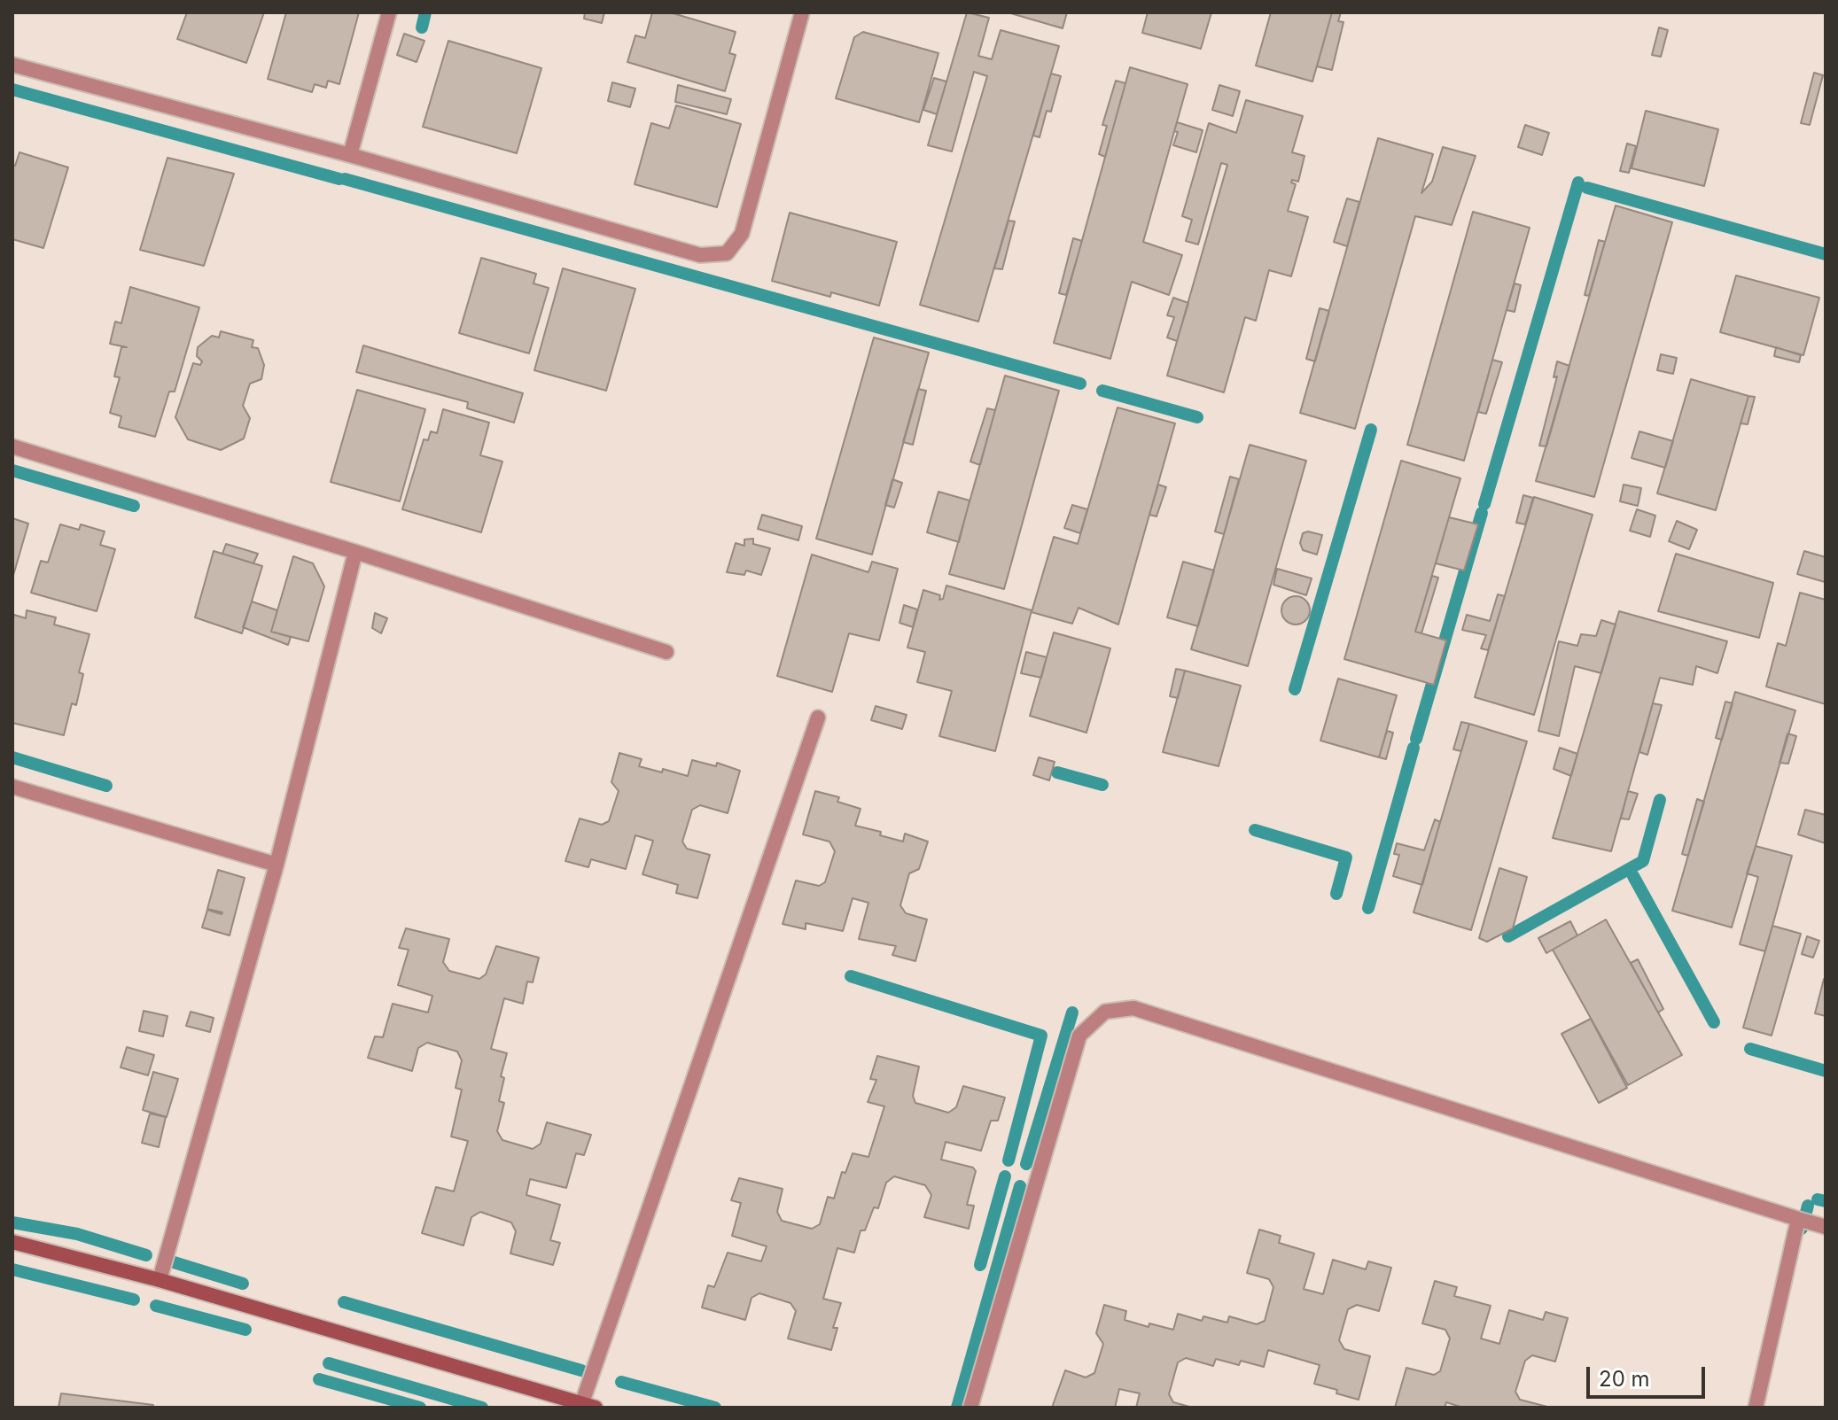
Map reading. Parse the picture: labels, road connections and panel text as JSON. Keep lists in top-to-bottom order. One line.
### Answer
{"scale_bar":"20 m"}
